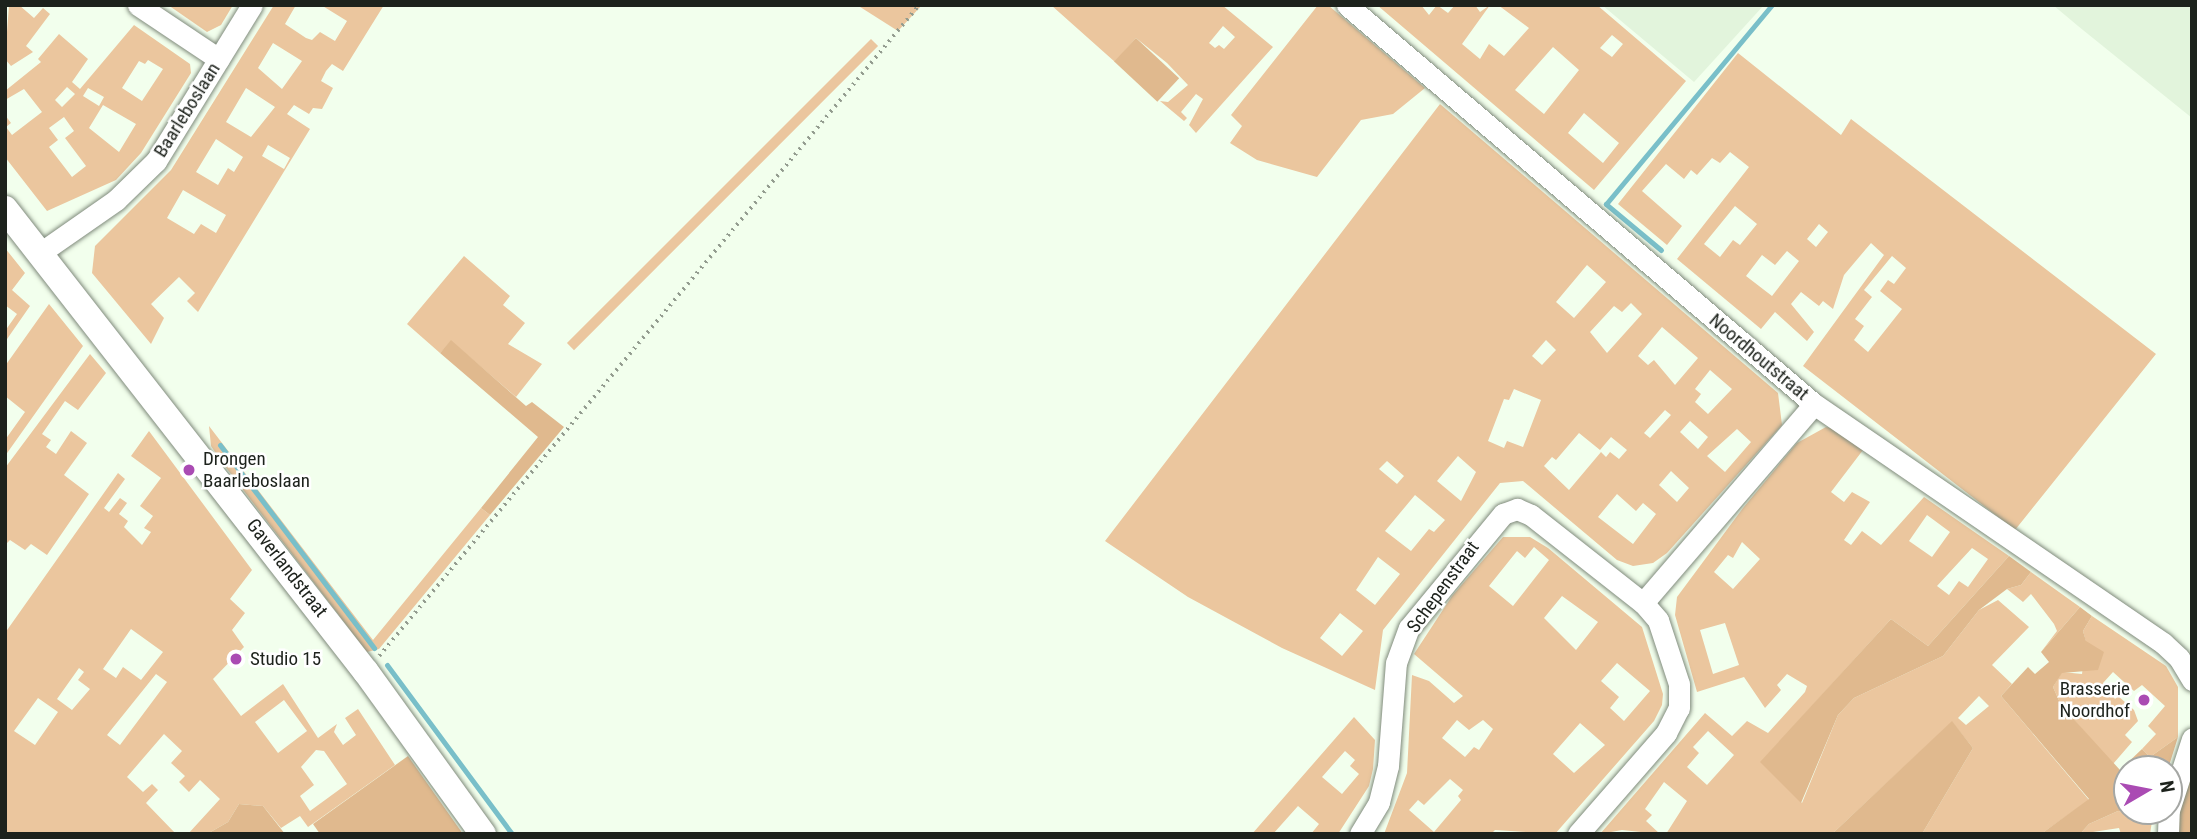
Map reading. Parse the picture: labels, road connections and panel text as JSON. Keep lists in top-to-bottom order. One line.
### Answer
{"streets":{"main road":["Gaverlandstraat"],"street":["Baarleboslaan","Noordhoutstraat","Schepenstraat"]},"crossings":[["Baarleboslaan","Gaverlandstraat"]],"places":["Drongen Baarleboslaan","Studio 15","Brasserie Noordhof"],"north":"right"}
